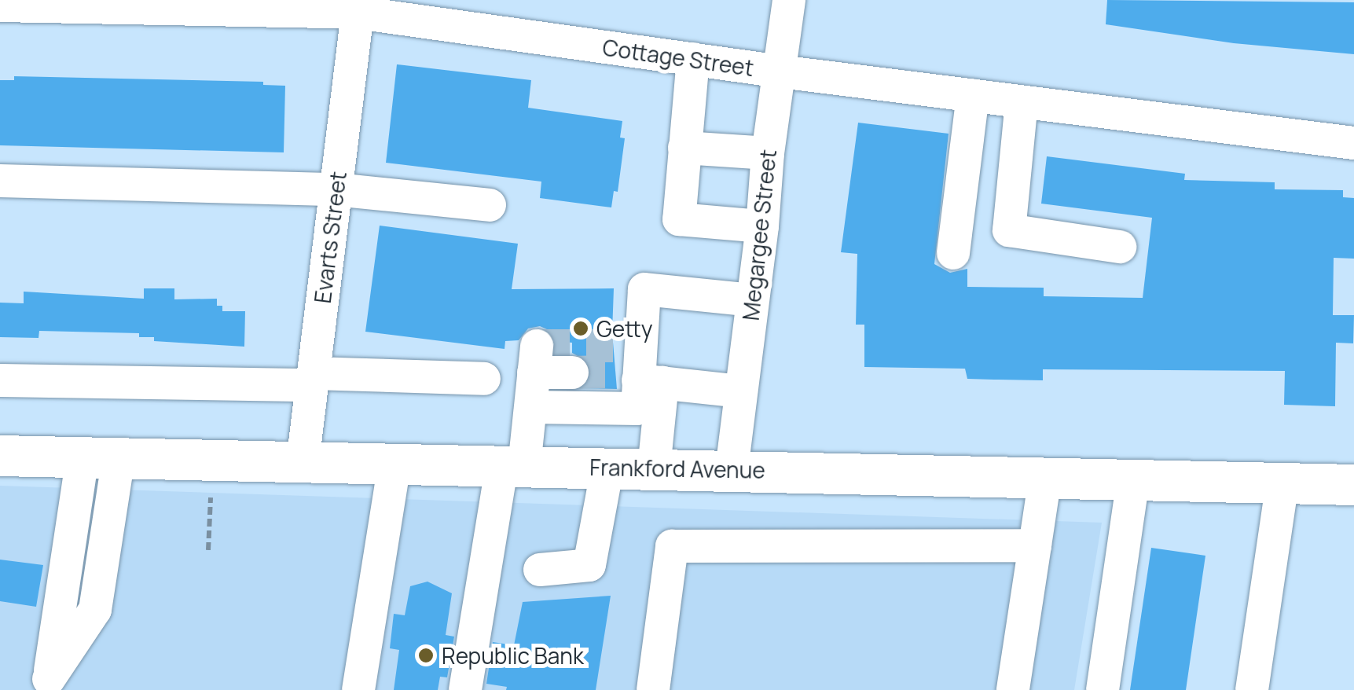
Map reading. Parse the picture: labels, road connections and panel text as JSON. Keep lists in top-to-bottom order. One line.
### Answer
{"streets":{"main road":["Frankford Avenue"],"street":["Cottage Street","Megargee Street","Evarts Street"]},"crossings":[["Cottage Street","Megargee Street"],["Cottage Street","Evarts Street"],["Megargee Street","Frankford Avenue"],["Evarts Street","Frankford Avenue"]],"places":["Getty","Republic Bank"]}
